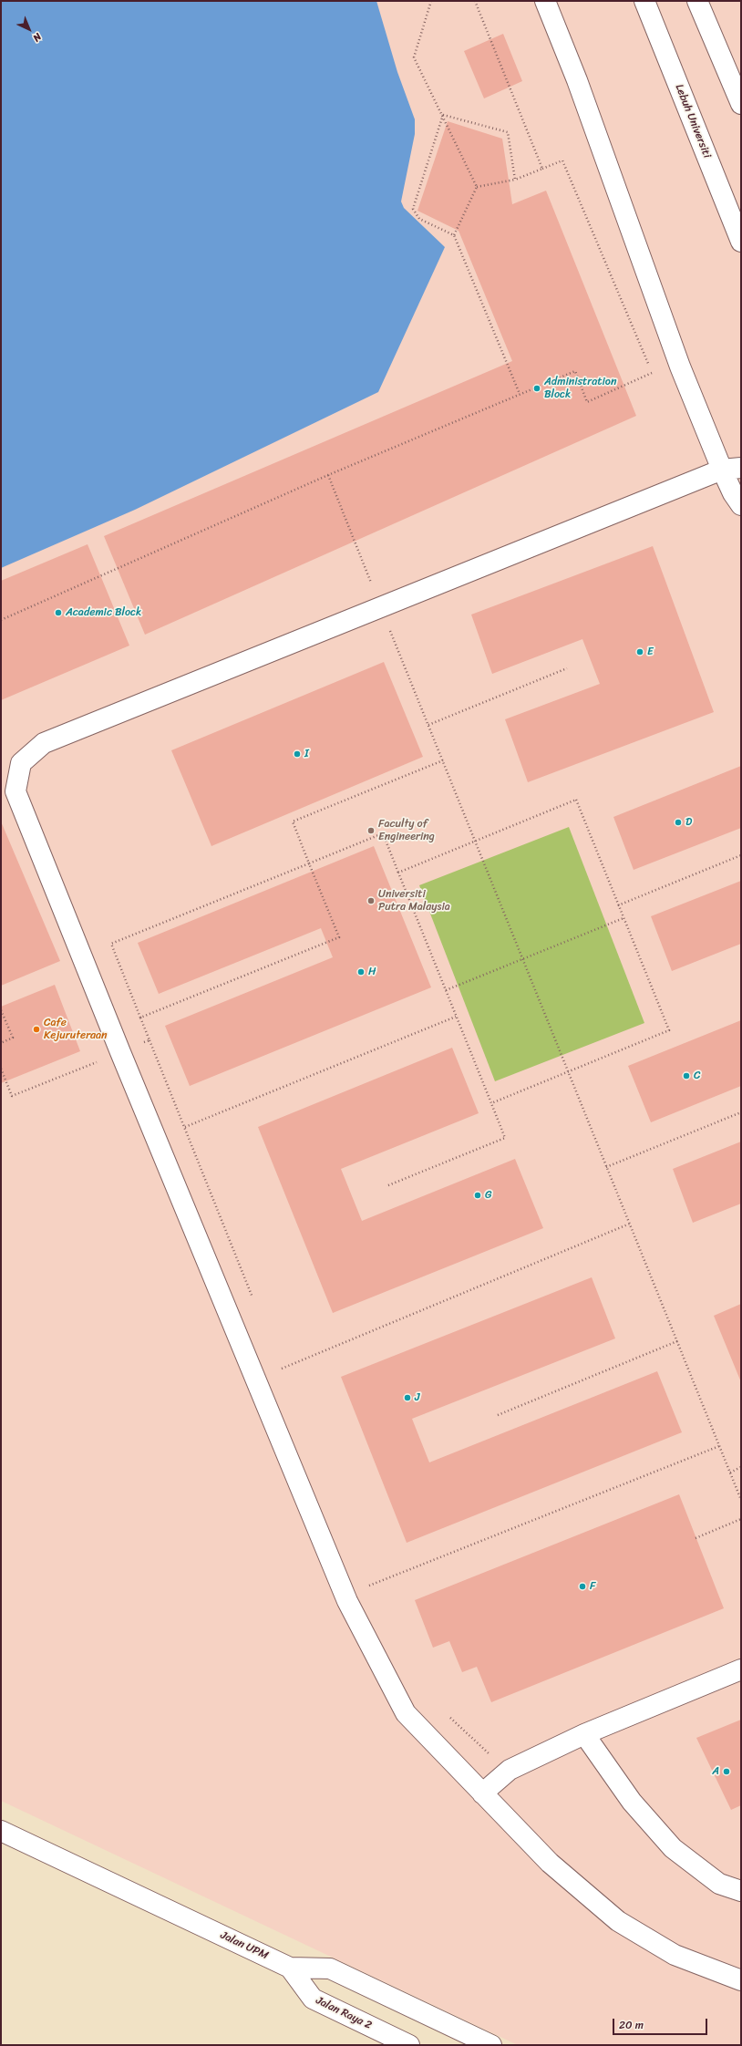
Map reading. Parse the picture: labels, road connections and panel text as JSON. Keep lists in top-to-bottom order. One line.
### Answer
{"streets":{"main road":["Lebuh Universiti","Jalan UPM","Jalan Raya 2"]},"crossings":[["Jalan UPM","Jalan Raya 2"]],"places":["Administration Block","Academic Block","E","I","D","Faculty of Engineering","Universiti Putra Malaysia","H","Cafe Kejuruteraan","C","G","J","F","A"],"scale_bar":"20 m","north":"bottom right"}
